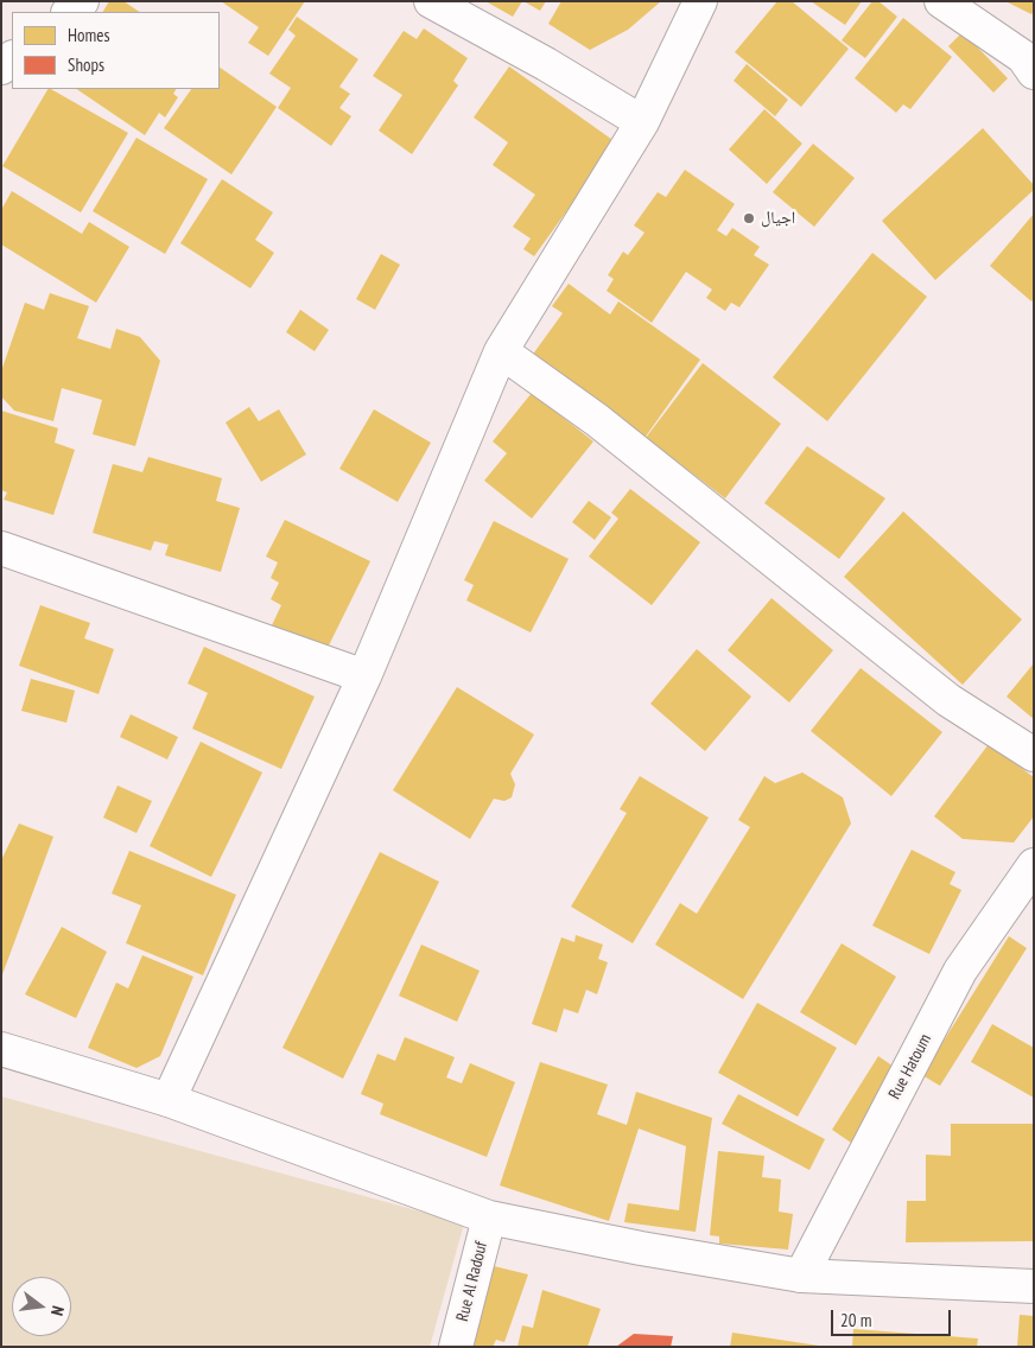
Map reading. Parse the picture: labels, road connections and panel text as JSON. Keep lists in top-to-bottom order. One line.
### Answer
{"streets":{"street":["Rue Hatoum","Rue Al Radouf"]},"places":["اجيال"],"legend":["Homes","Shops"],"scale_bar":"20 m","north":"right"}
